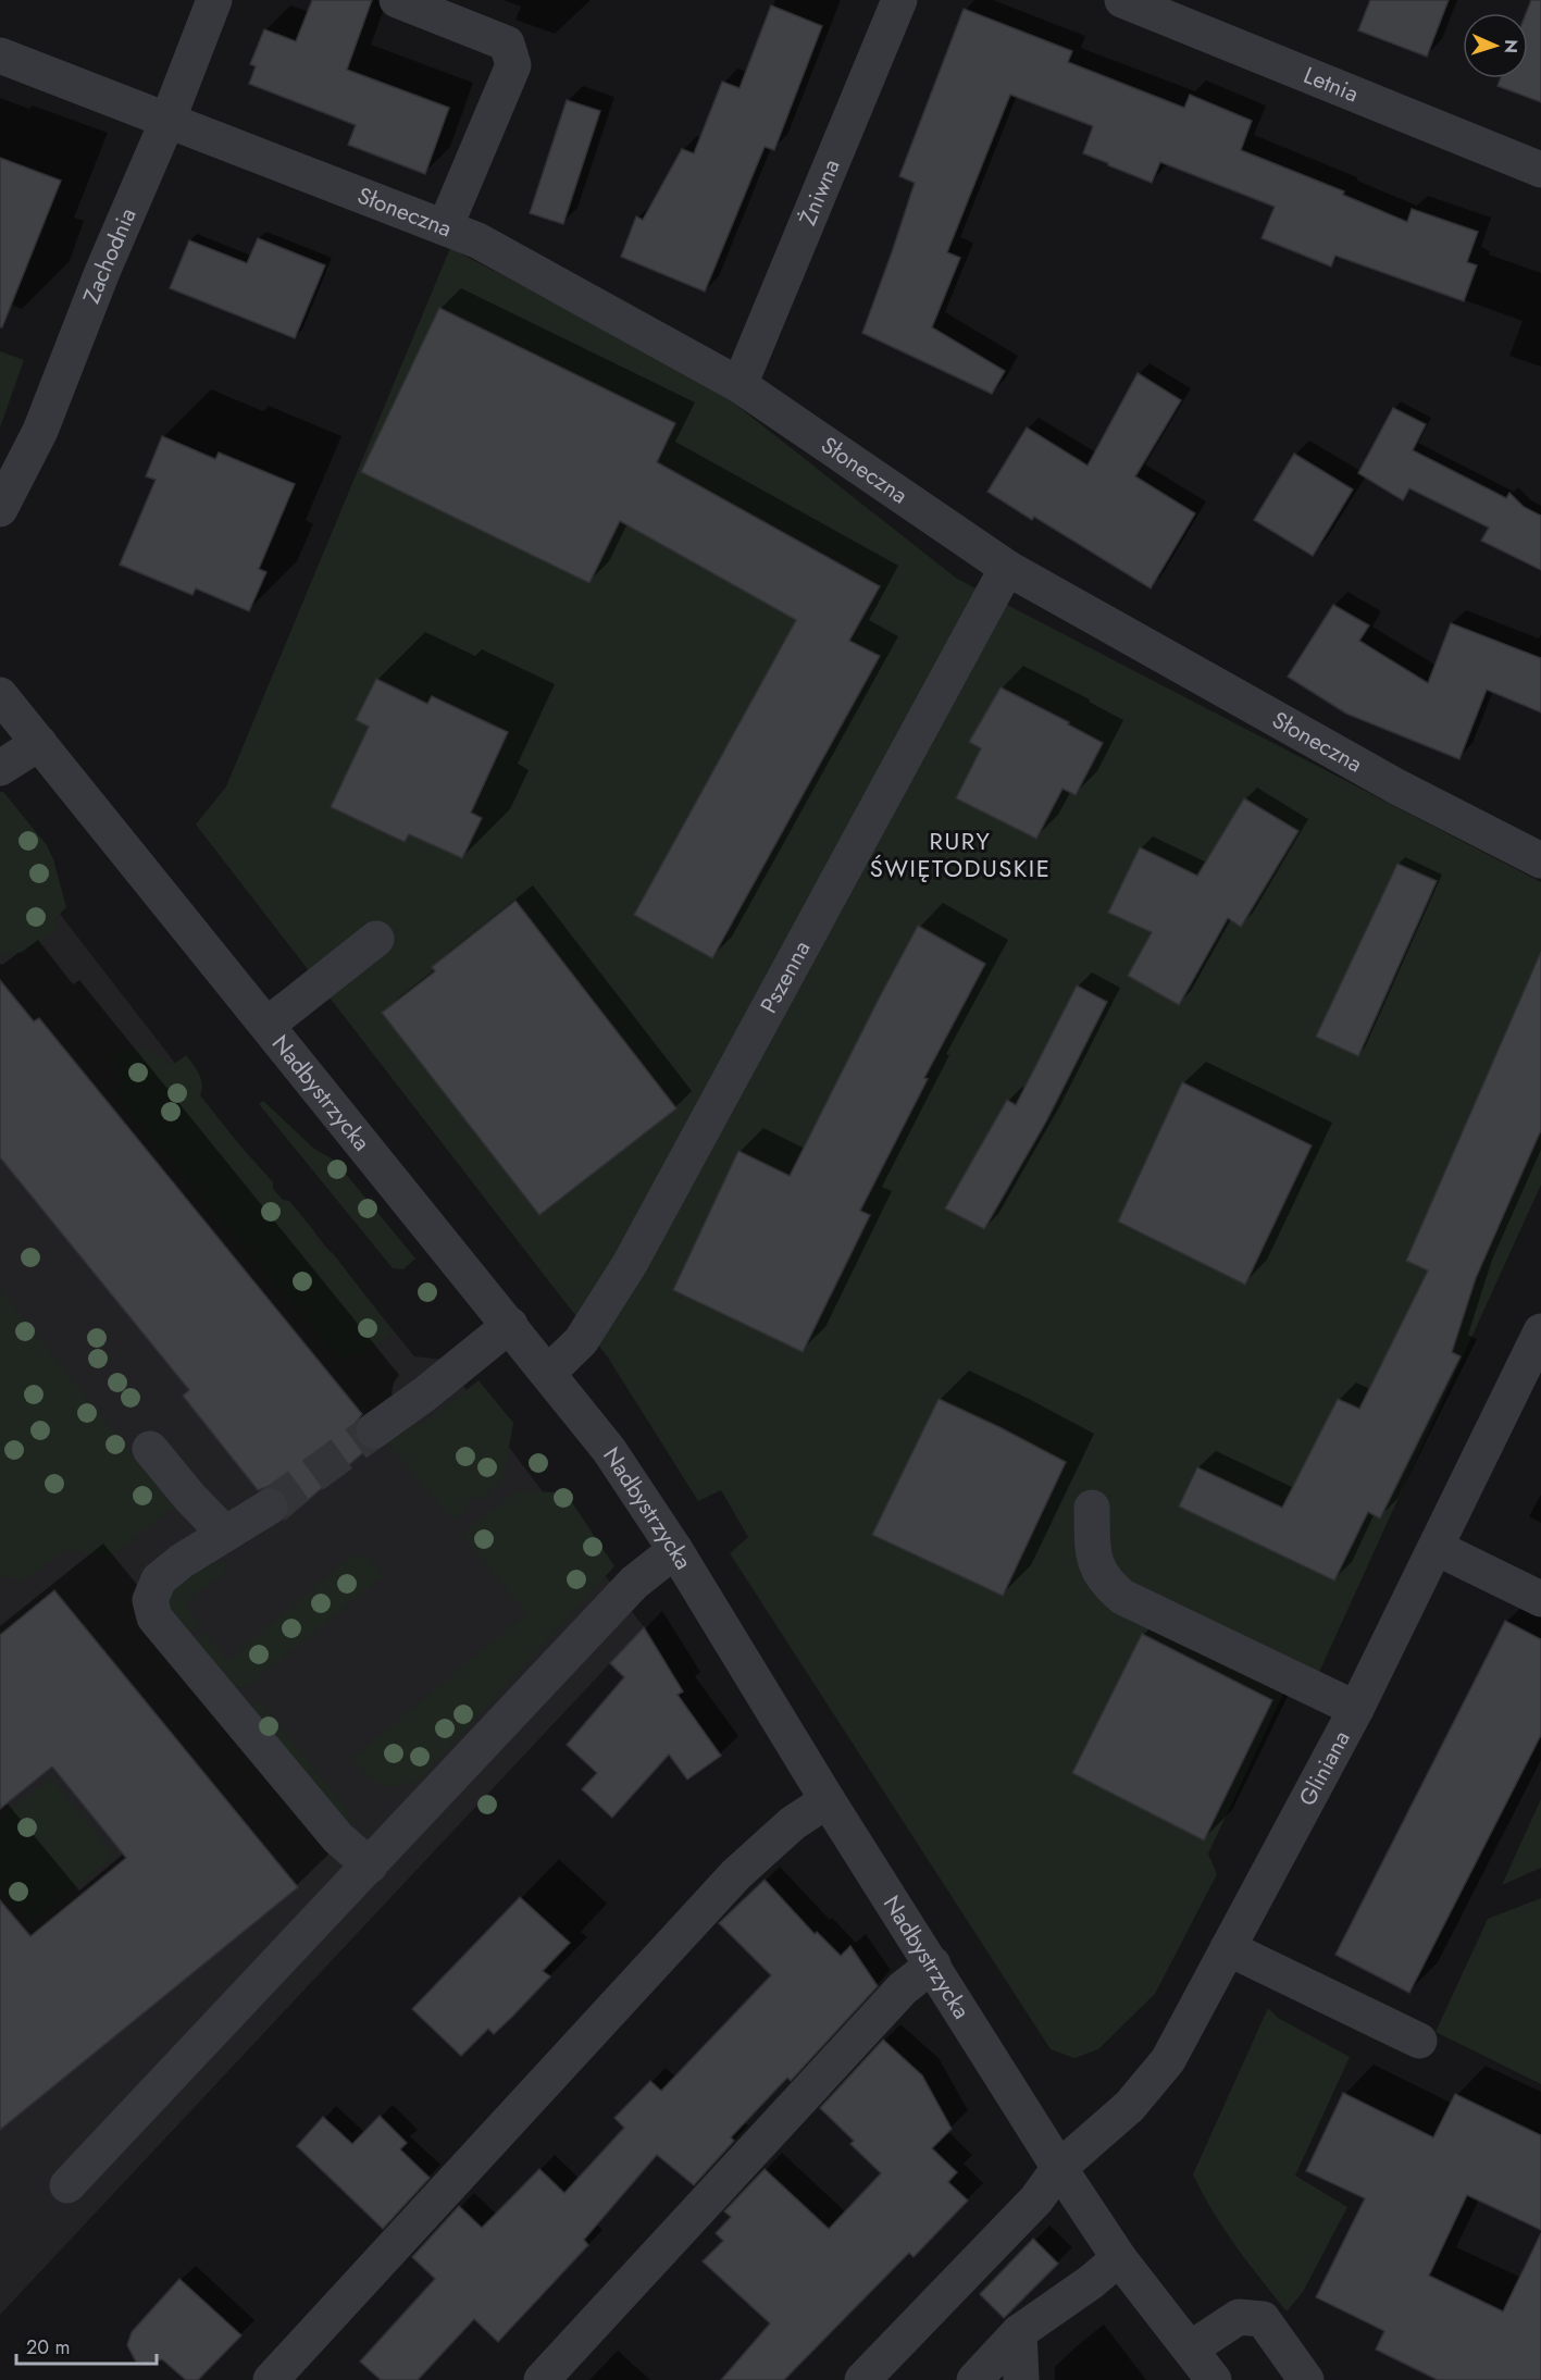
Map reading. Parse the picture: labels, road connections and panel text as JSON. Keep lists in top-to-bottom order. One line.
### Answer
{"streets":{"street":["Letnia","Żniwna","Słoneczna","Zachodnia","Pszenna","Nadbystrzycka","Gliniana"]},"crossings":[["Żniwna","Słoneczna"],["Słoneczna","Zachodnia"],["Słoneczna","Pszenna"],["Pszenna","Nadbystrzycka"],["Nadbystrzycka","Gliniana"]],"districts":["RURY ŚWIĘTODUSKIE"],"scale_bar":"20 m","north":"right"}
